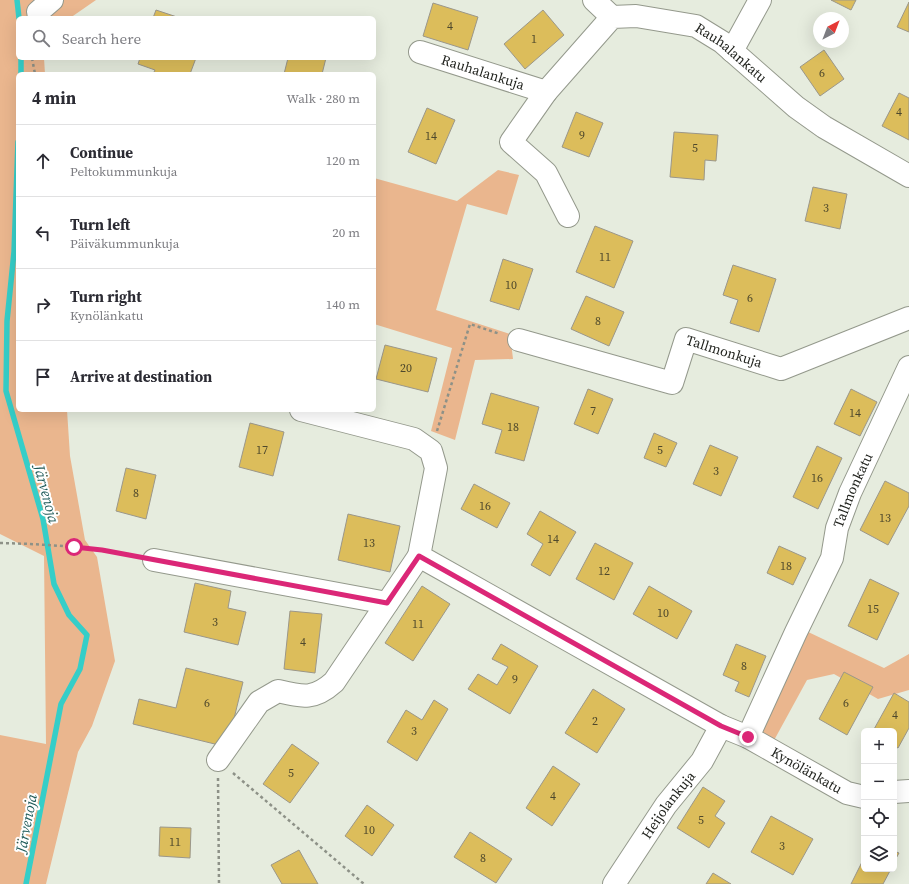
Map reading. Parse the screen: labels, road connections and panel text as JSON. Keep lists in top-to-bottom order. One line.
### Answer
{"streets":{"street":["Rauhalankatu","Rauhalankuja","Tallmonkuja","Tallmonkatu","Kynölänkatu","Heijolankuja"]},"crossings":[["Tallmonkatu","Kynölänkatu"],["Kynölänkatu","Heijolankuja"]],"water":["Järvenoja"],"house_numbers":["4","1","6","4","9","14","5","3","11","10","6","8","20","7","14","18","17","5","3","16","8","16","13","14","13","18","12","15","10","3","11","4","8","9","6","6","4","2","3","5","4","5","10","11","3","8"],"north":"top right","page":{"search":"Search here","heading":["4 min","Walk · 280 m"],"list":[["Continue","Peltokummunkuja","120 m"],["Turn left","Päiväkummunkuja","20 m"],["Turn right","Kynölänkatu","140 m"],"Arrive at destination"],"map_buttons":["+","−"]}}
